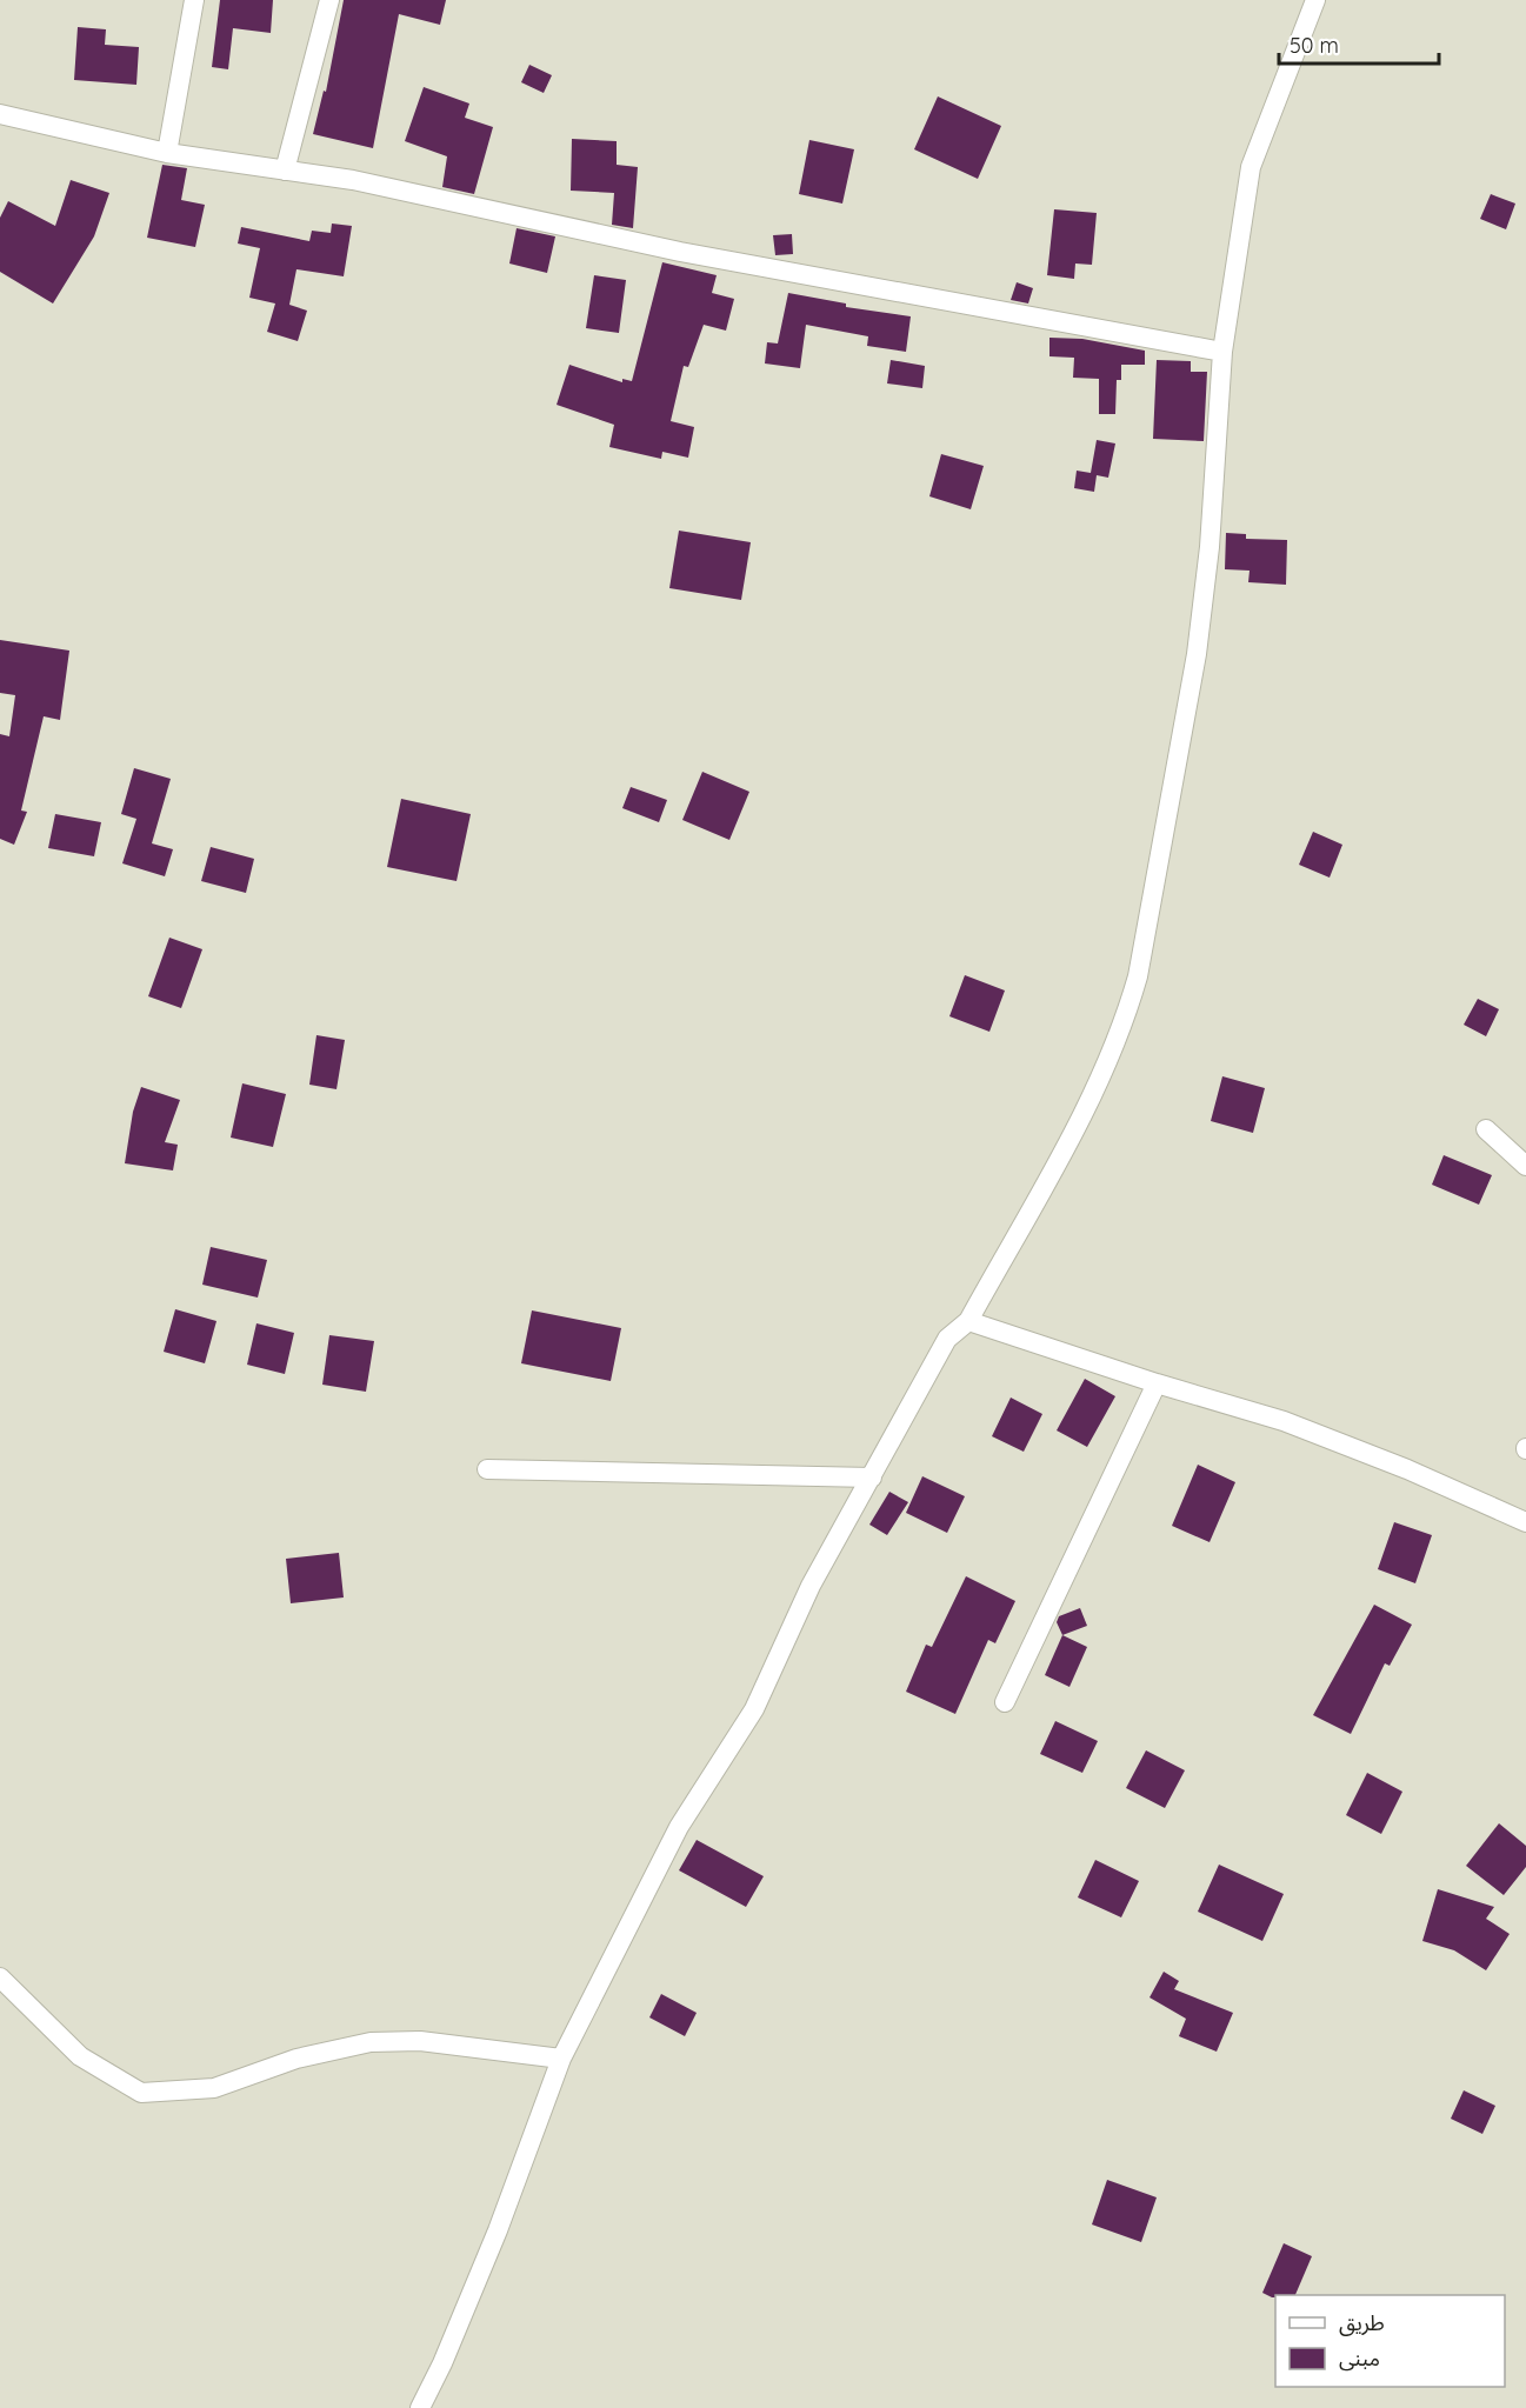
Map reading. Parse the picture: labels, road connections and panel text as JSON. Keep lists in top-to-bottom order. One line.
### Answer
{"legend":["طريق","مبنى"],"scale_bar":"50 m"}
